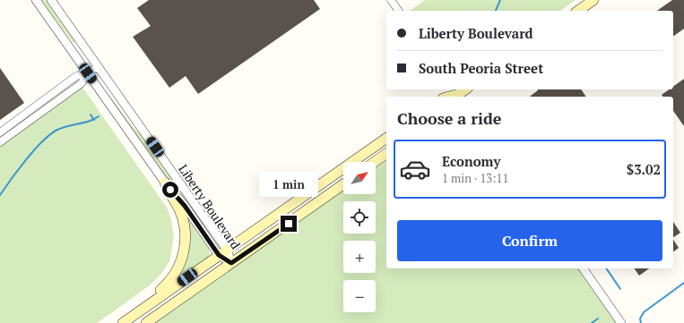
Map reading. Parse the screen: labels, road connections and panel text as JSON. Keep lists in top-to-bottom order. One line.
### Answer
{"streets":{"street":["Liberty Boulevard"]},"north":"top right","page":{"banner":["Liberty Boulevard","South Peoria Street"],"heading":"Choose a ride","list":[{"name":"Economy","note":"1 min · 13:11","value":"$3.02"}],"map_buttons":["+","−"],"bubble":"1 min","buttons":"Confirm"}}
